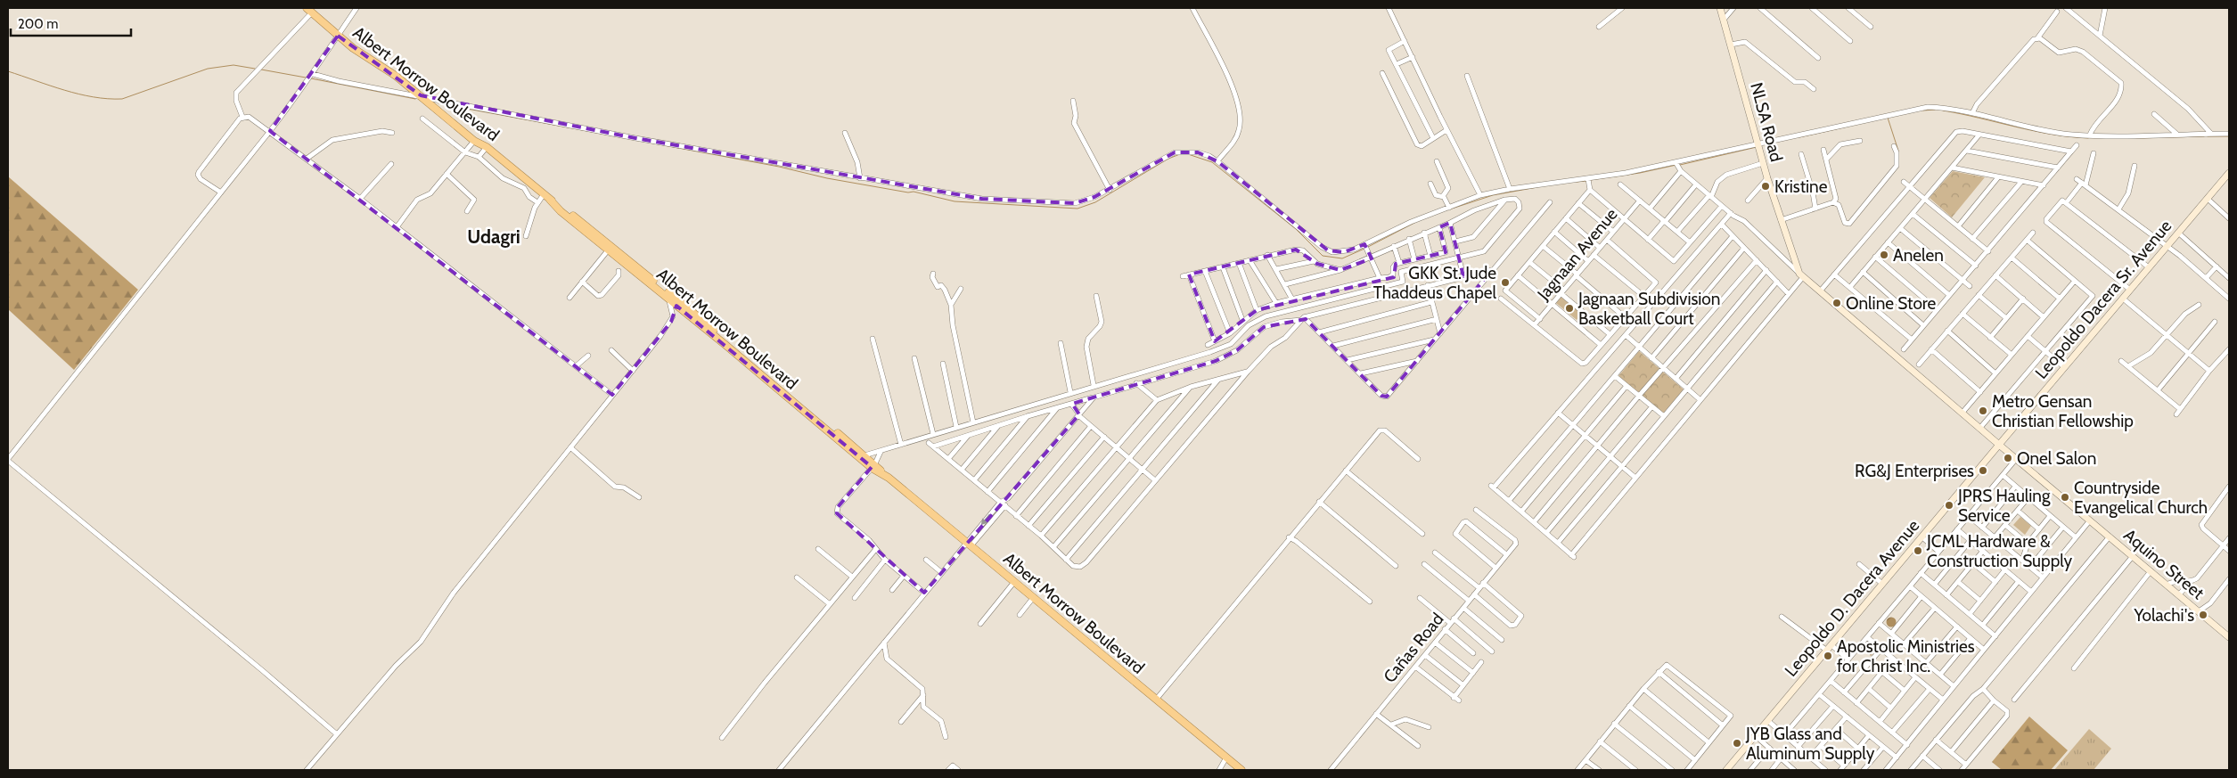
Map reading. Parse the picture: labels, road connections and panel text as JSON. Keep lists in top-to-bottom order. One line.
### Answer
{"streets":{"highway":["Albert Morrow Boulevard"],"main road":["NLSA Road","Leopoldo Dacera Sr. Avenue","Aquino Street","Leopoldo D. Dacera Avenue"],"street":["Jagnaan Avenue","Cañas Road"]},"crossings":[["Leopoldo Dacera Sr. Avenue","Aquino Street"],["Leopoldo Dacera Sr. Avenue","Leopoldo D. Dacera Avenue"],["Aquino Street","Leopoldo D. Dacera Avenue"]],"districts":["Udagri"],"places":["Kristine","Anelen","GKK St. Jude Thaddeus Chapel","Online Store","Jagnaan Subdivision Basketball Court","Metro Gensan Christian Fellowship","Onel Salon","RG&J Enterprises","Countryside Evangelical Church","JPRS Hauling Service","JCML Hardware & Construction Supply","Yolachi's","Apostolic Ministries for Christ Inc.","JYB Glass and Aluminum Supply"],"scale_bar":"200 m"}
